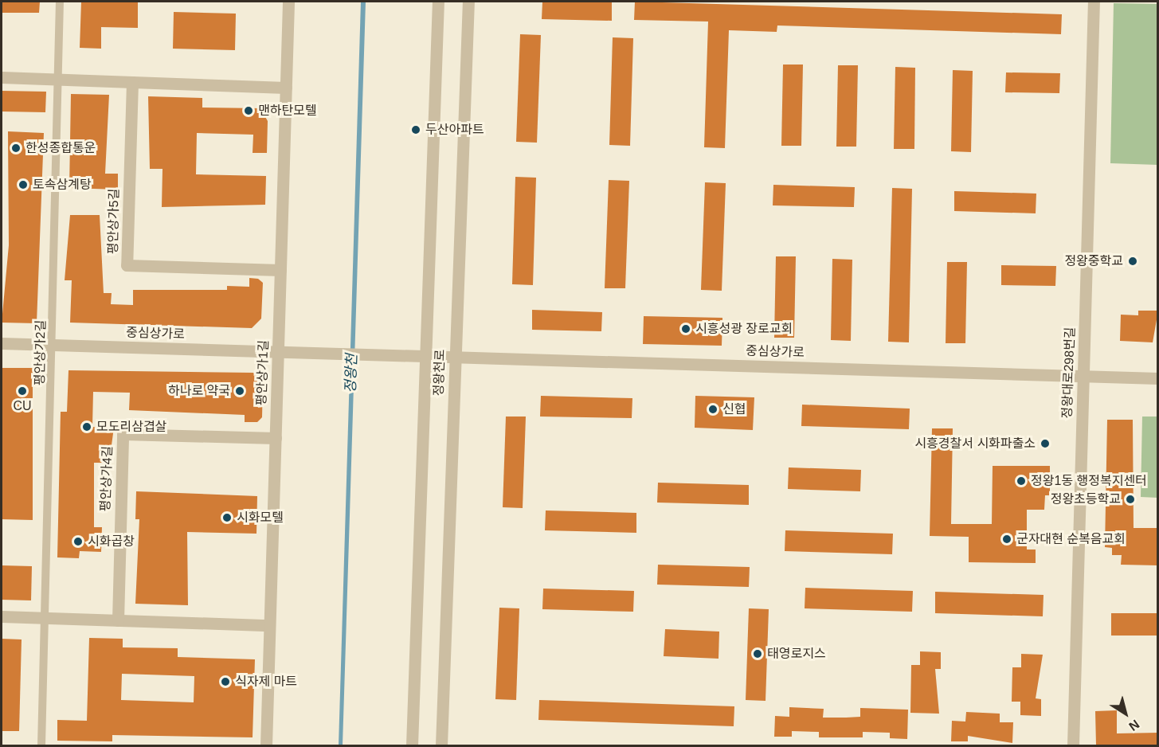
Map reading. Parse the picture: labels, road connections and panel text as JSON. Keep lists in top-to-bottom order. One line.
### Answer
{"streets":{"street":["평안상가5길","중심상가로","평안상가2길","평안상가1길","정왕천로","정왕대로298번길","평안상가4길"]},"crossings":[["평안상가5길","평안상가1길"],["중심상가로","평안상가2길"],["중심상가로","평안상가1길"],["중심상가로","정왕천로"],["중심상가로","정왕대로298번길"],["평안상가1길","평안상가4길"]],"water":["정왕천"],"places":["맨하탄모텔","두산아파트","한성종합통운","토속삼계탕","정왕중학교","시흥성광 장로교회","CU","하나로 약국","신협","모도리삼겹살","시흥경찰서 시화파출소","정왕1동 행정복지센터","정왕초등학교","시화모텔","군자대현 순복음교회","시화곱창","태영로지스","식자제 마트"],"north":"bottom right"}
